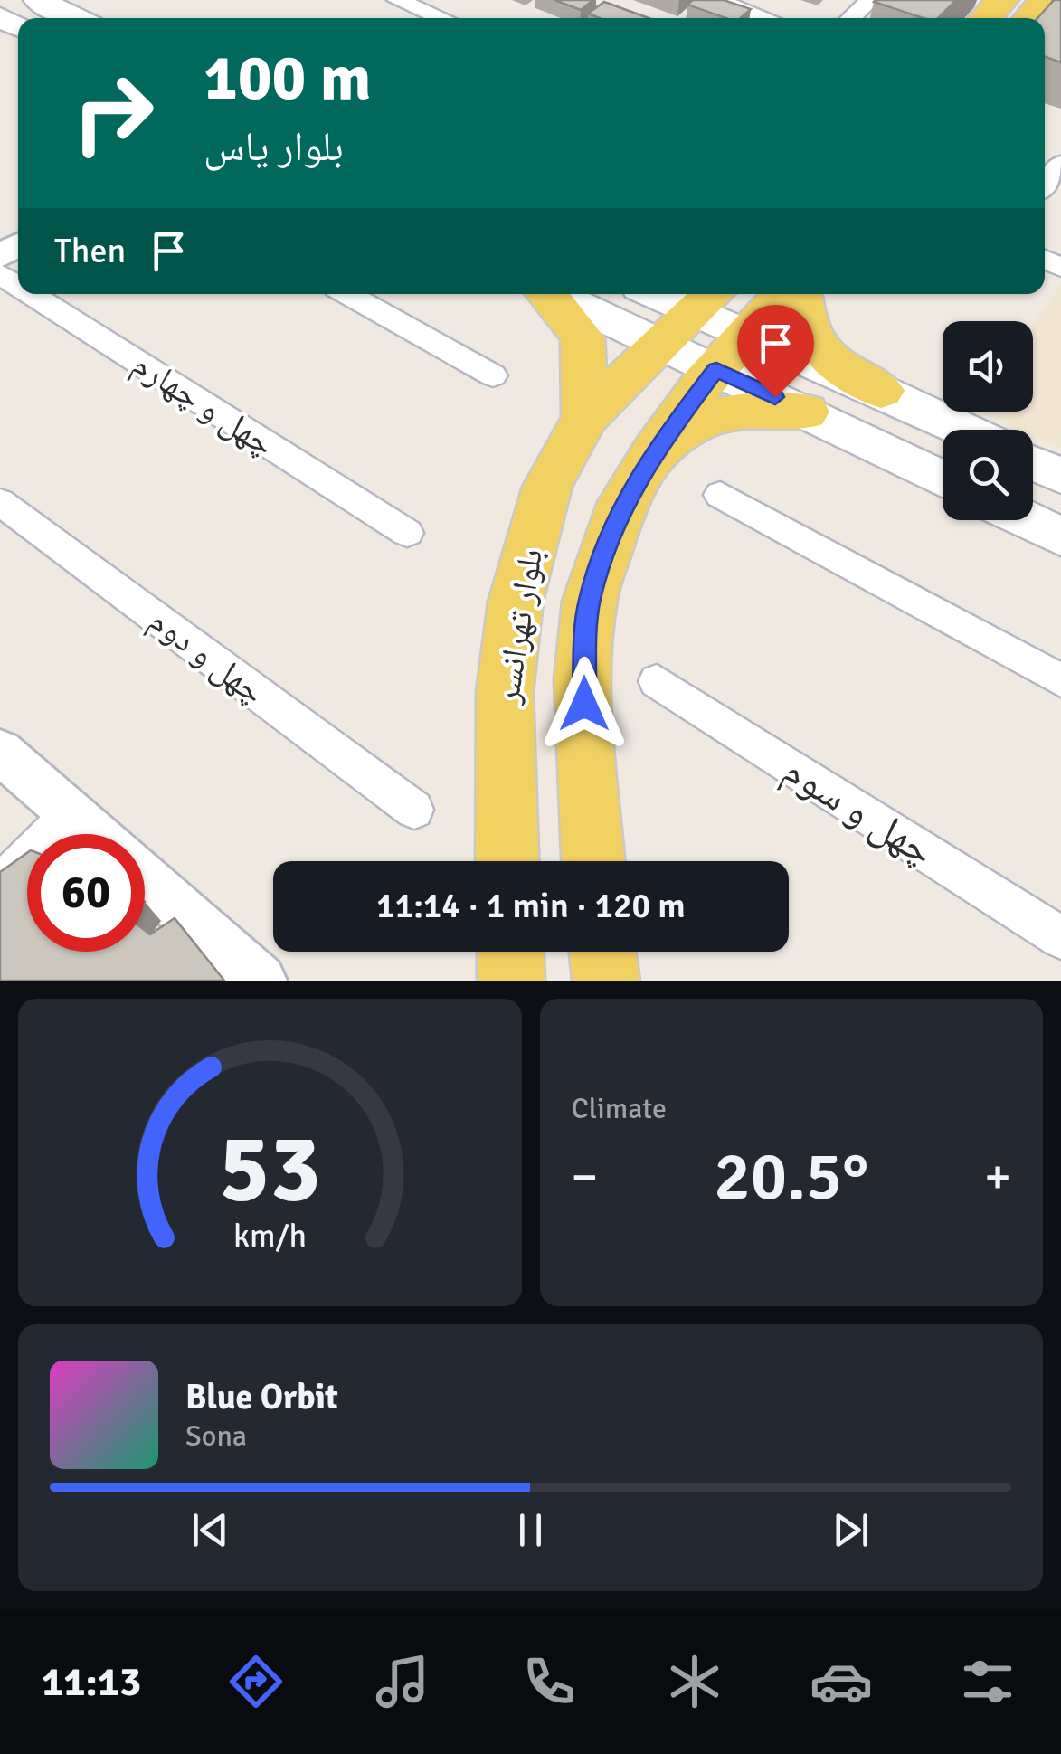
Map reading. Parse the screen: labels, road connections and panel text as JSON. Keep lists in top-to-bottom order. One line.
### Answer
{"streets":{"main road":["بلوار تهرانسر"],"street":["چهل و چهارم","چهل و دوم","چهل و سوم"]},"page":{"turn":["100 m","بلوار یاس"],"then":"Then","limit":"60","trip":"11:14 · 1 min · 120 m","tile":"Climate","heat":["−","20.5°","+"],"song":["Blue Orbit","Sona"],"tabs":"11:13","gauge":["53","km/h"]}}
